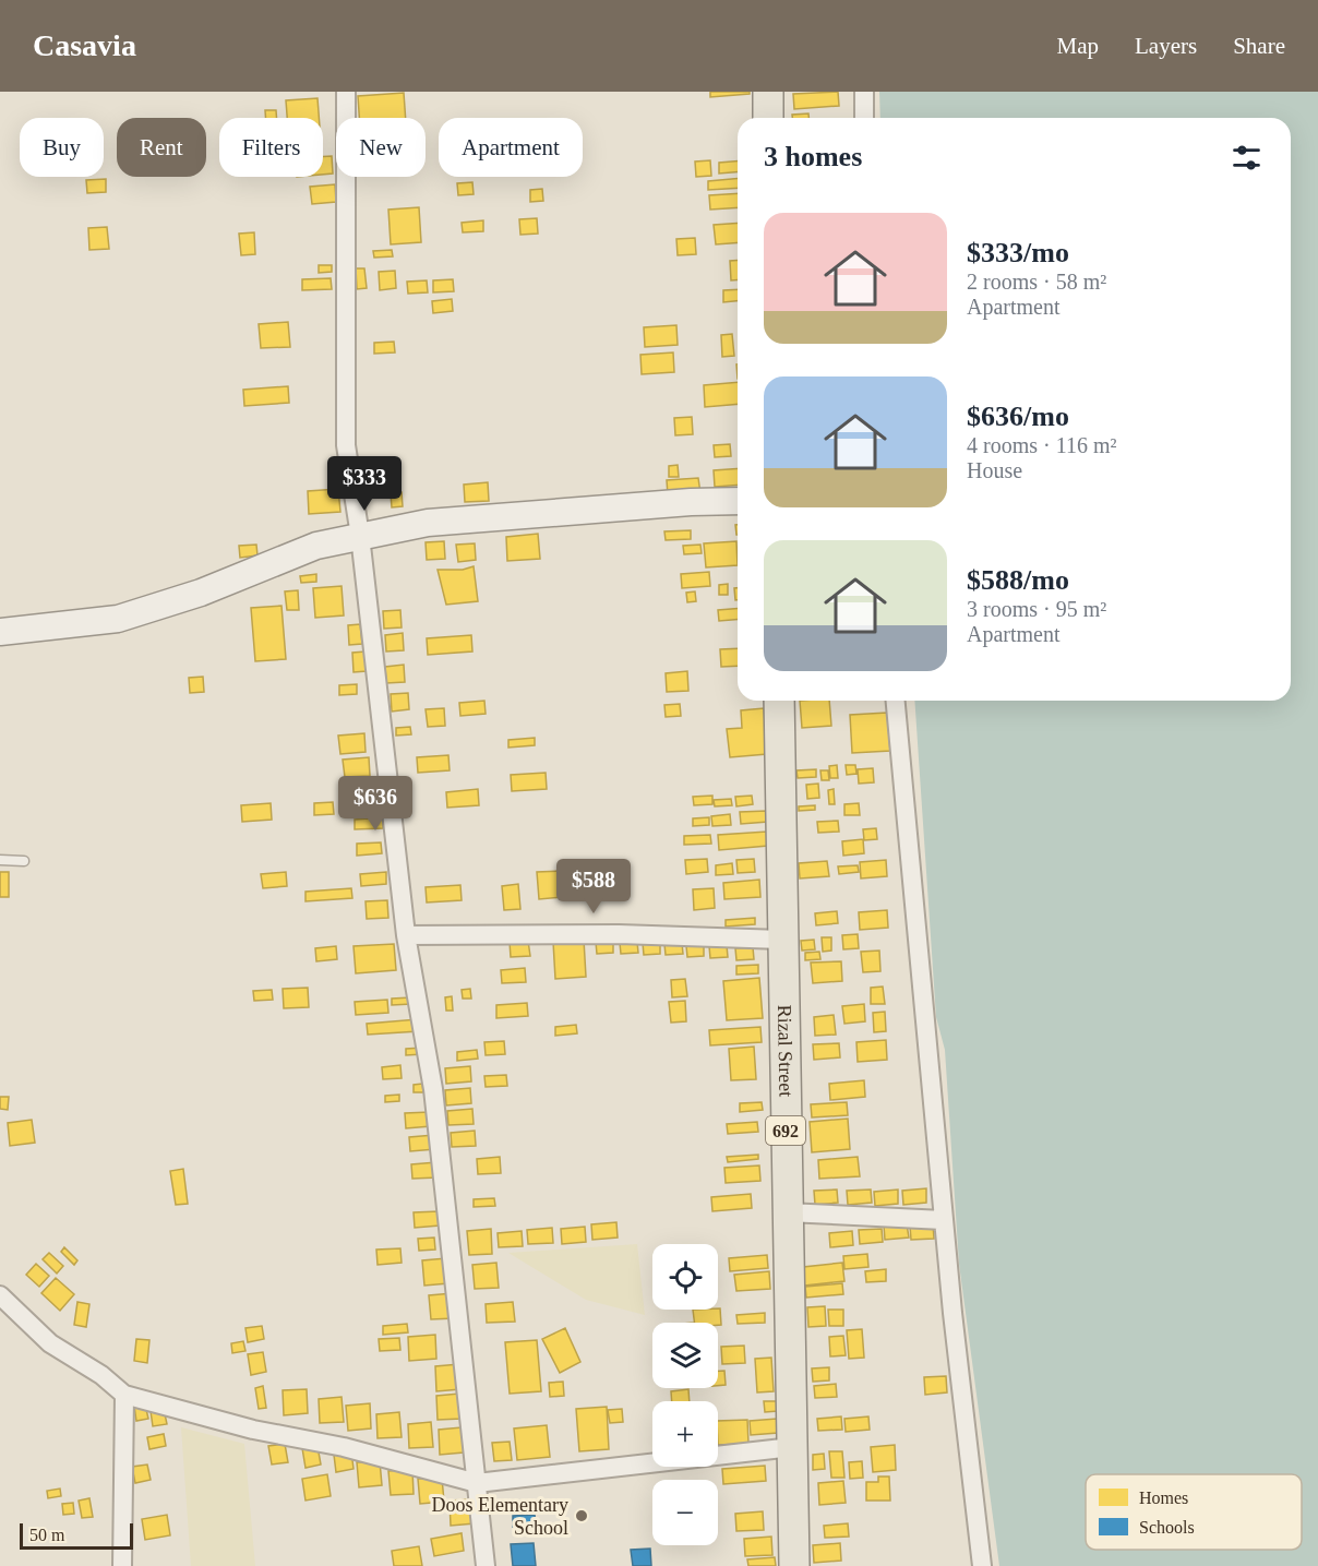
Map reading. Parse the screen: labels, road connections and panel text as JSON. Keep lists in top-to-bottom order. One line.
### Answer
{"streets":{"main road":["Rizal Street","692"]},"places":["Doos Elementary School"],"legend":["Homes","Schools"],"scale_bar":"50 m","page":{"header":"Casavia","nav":["Map","Layers","Share"],"chip":["Buy","Rent","Filters","New","Apartment"],"heading":"3 homes","list":[{"name":"$333/mo","note":"2 rooms · 58 m² · Apartment"},{"name":"$636/mo","note":"4 rooms · 116 m² · House"},{"name":"$588/mo","note":"3 rooms · 95 m² · Apartment"}],"price":["$333","$636","$588"],"map_buttons":["+","−"],"scale":"50 m"}}
